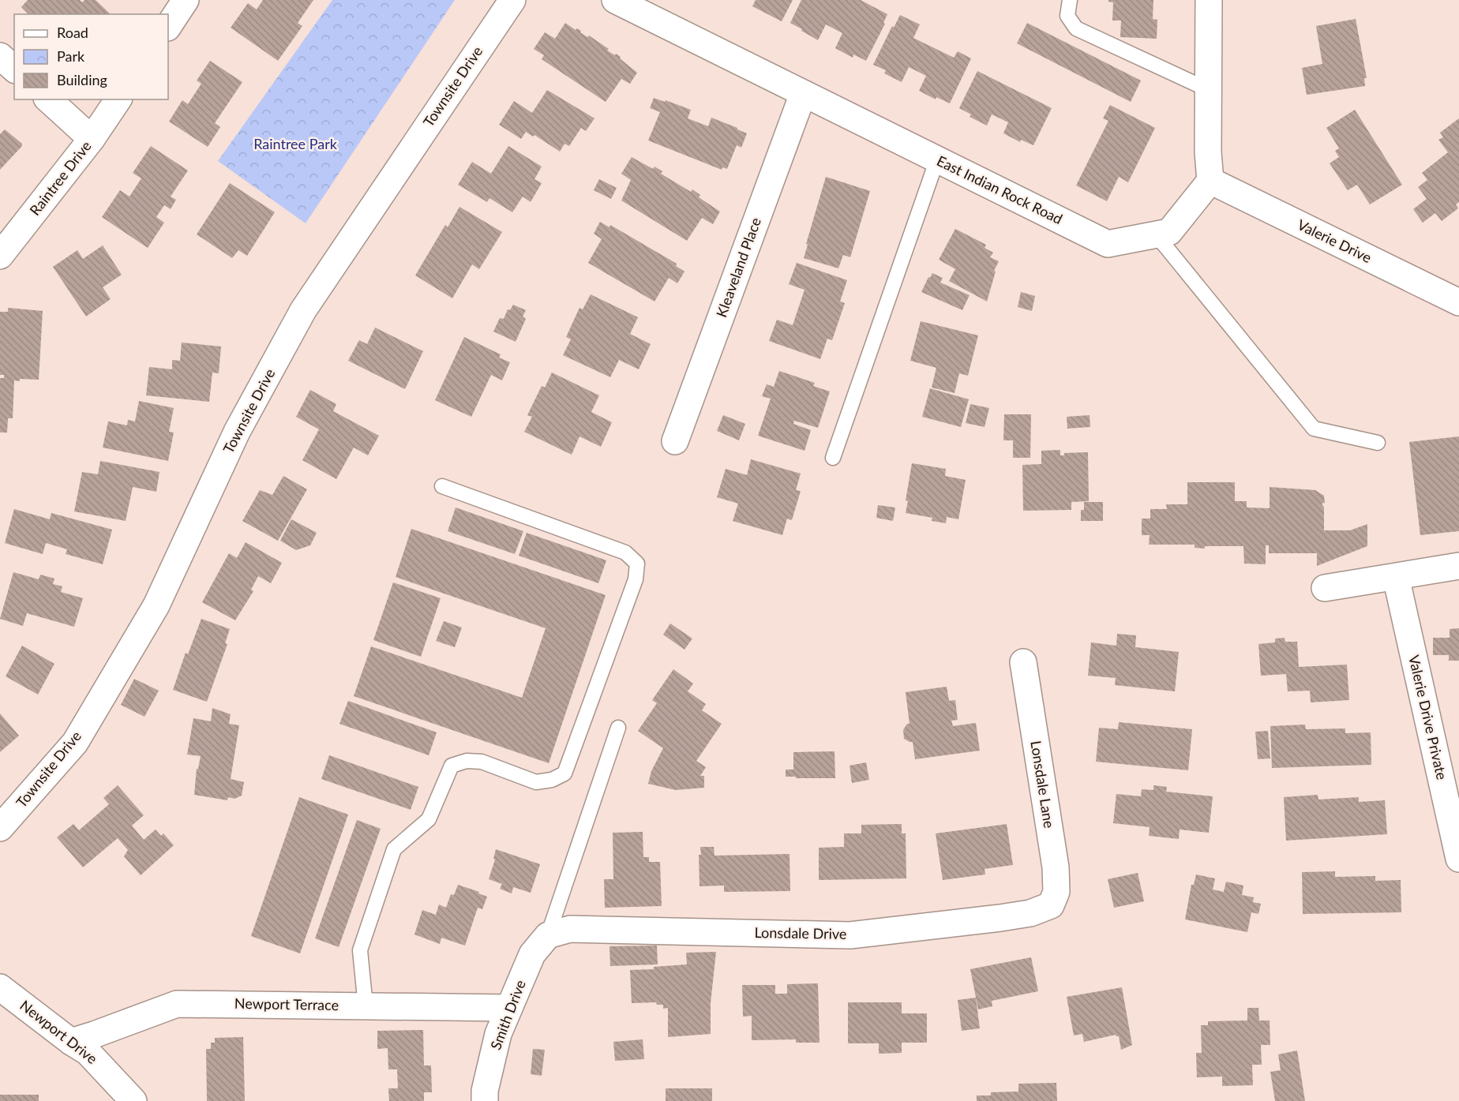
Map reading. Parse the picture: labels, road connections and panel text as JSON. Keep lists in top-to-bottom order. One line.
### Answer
{"streets":{"street":["Townsite Drive","Raintree Drive","East Indian Rock Road","Valerie Drive","Kleaveland Place","Valerie Drive Private","Lonsdale Lane","Lonsdale Drive","Newport Terrace","Smith Drive","Newport Drive"]},"crossings":[["East Indian Rock Road","Valerie Drive"],["East Indian Rock Road","Kleaveland Place"],["Lonsdale Lane","Lonsdale Drive"],["Lonsdale Drive","Smith Drive"],["Newport Terrace","Smith Drive"],["Newport Terrace","Newport Drive"]],"parks":["Raintree Park"],"legend":["Road","Park","Building"]}
